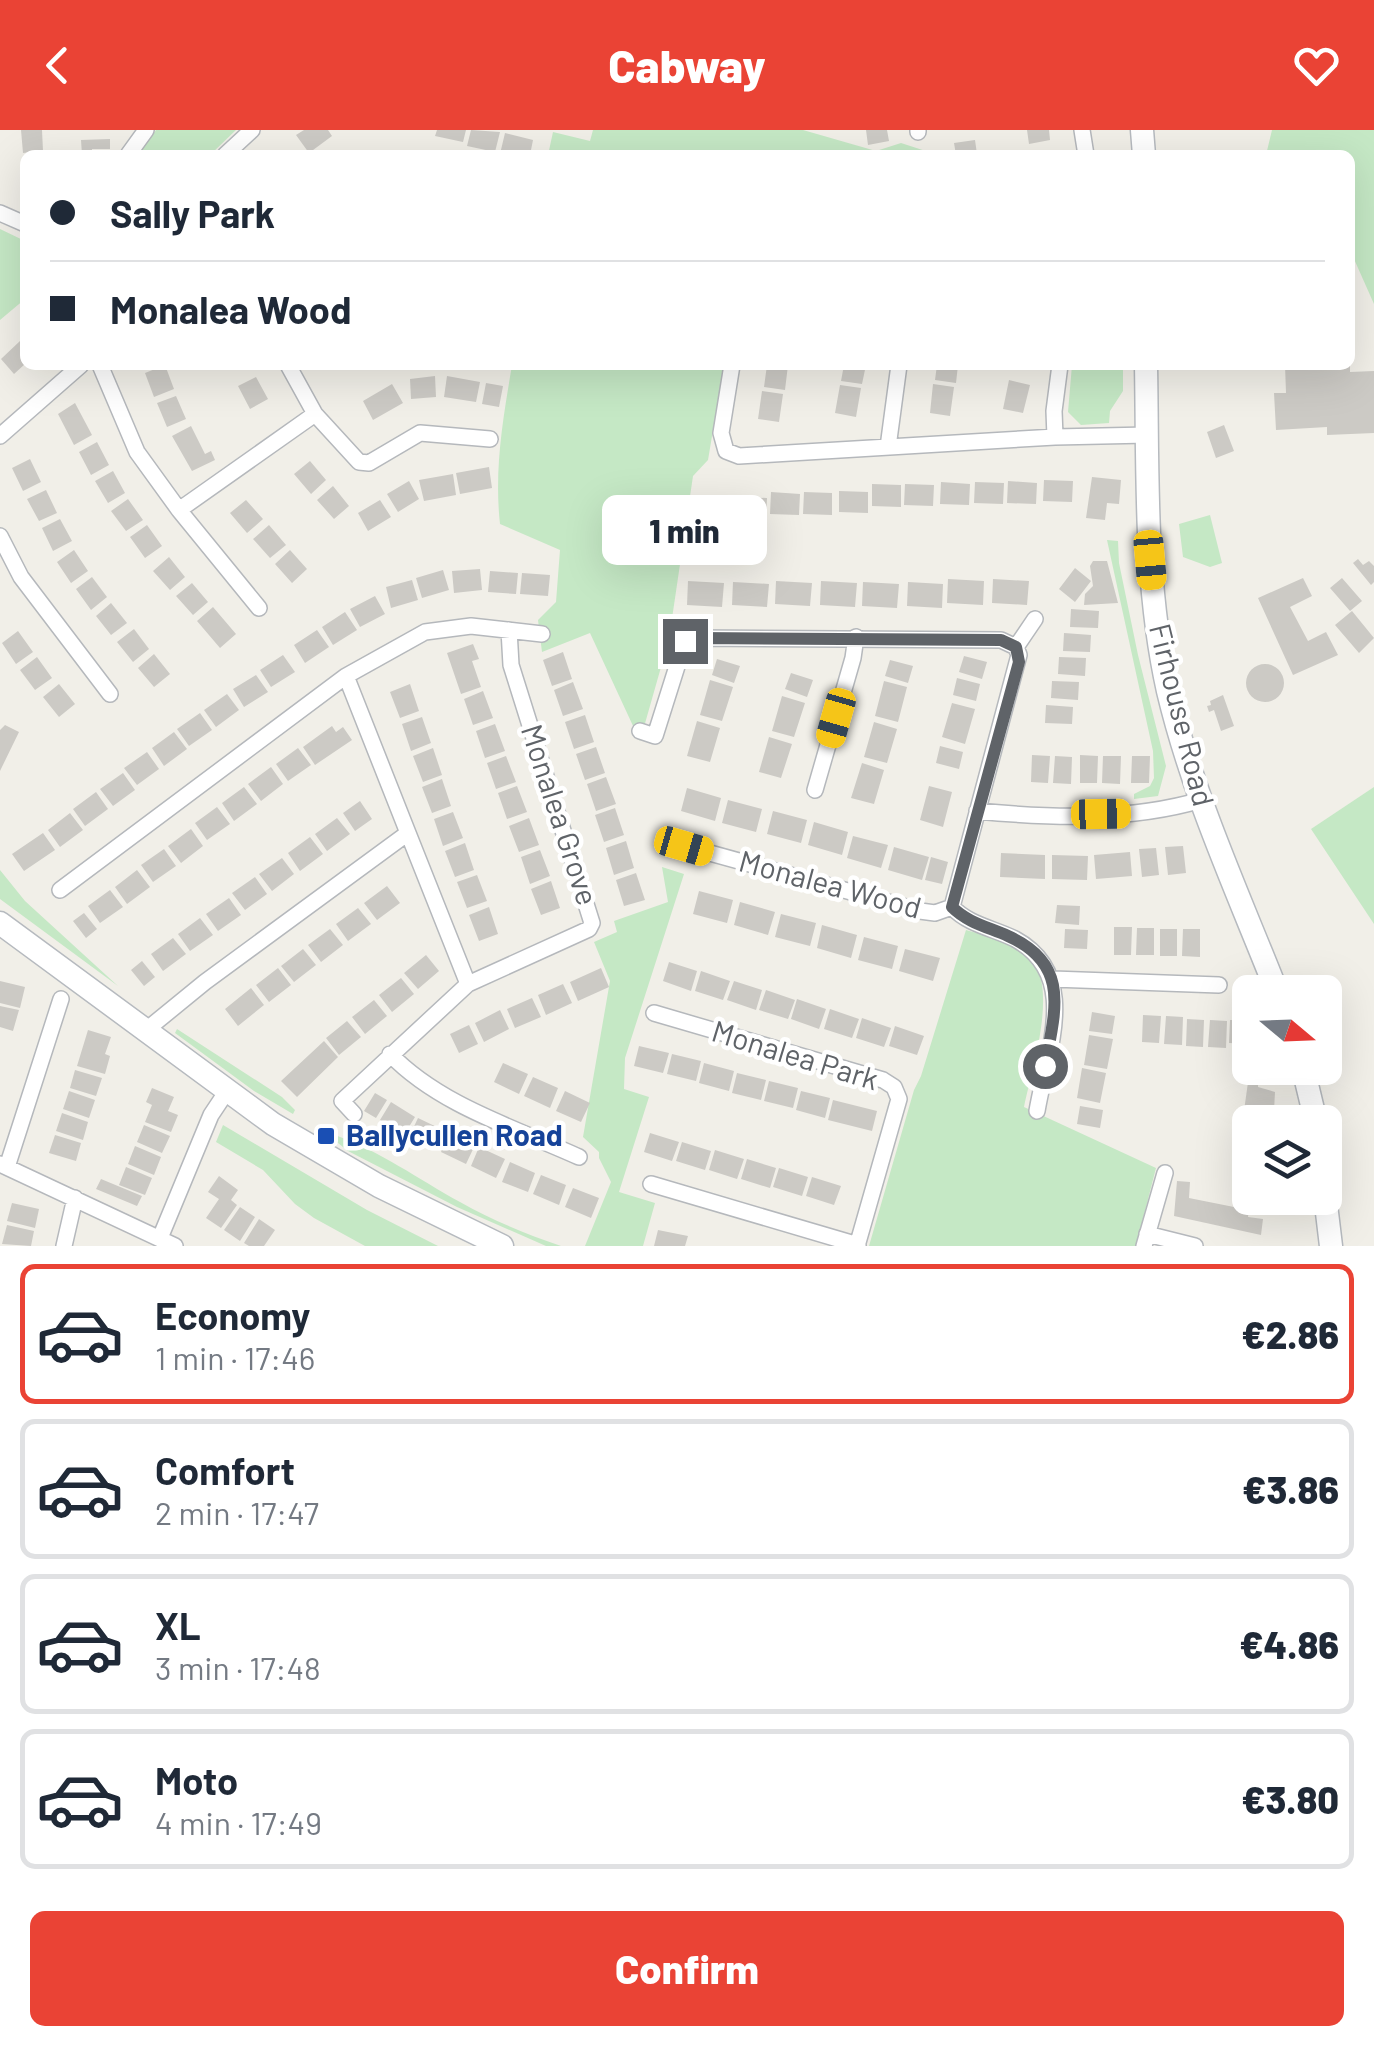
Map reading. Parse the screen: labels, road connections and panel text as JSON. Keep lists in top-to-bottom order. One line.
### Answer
{"streets":{"main road":["Firhouse Road"],"street":["Monalea Grove","Monalea Wood","Monalea Park"]},"places":{"transit":["Ballycullen Road"]},"north":"right","page":{"header":"Cabway","banner":["Sally Park","Monalea Wood"],"bubble":"1 min","list":[{"name":"Economy","note":"1 min · 17:46","value":"€2.86"},{"name":"Comfort","note":"2 min · 17:47","value":"€3.86"},{"name":"XL","note":"3 min · 17:48","value":"€4.86"},{"name":"Moto","note":"4 min · 17:49","value":"€3.80"}],"buttons":"Confirm"}}
